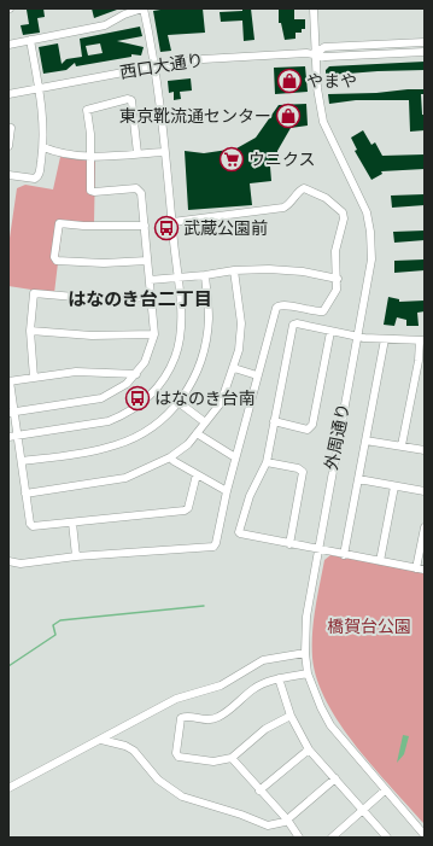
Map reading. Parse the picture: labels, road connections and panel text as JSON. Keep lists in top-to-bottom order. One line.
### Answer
{"streets":{"street":["西口大通り","外周通り"]},"crossings":[["西口大通り","外周通り"]],"districts":["はなのき台二丁目"],"parks":["橋賀台公園"],"places":{"shop":["やまや","東京靴流通センター"],"supermarket":["ウニクス"],"bus stop":["武蔵公園前","はなのき台南"]}}
